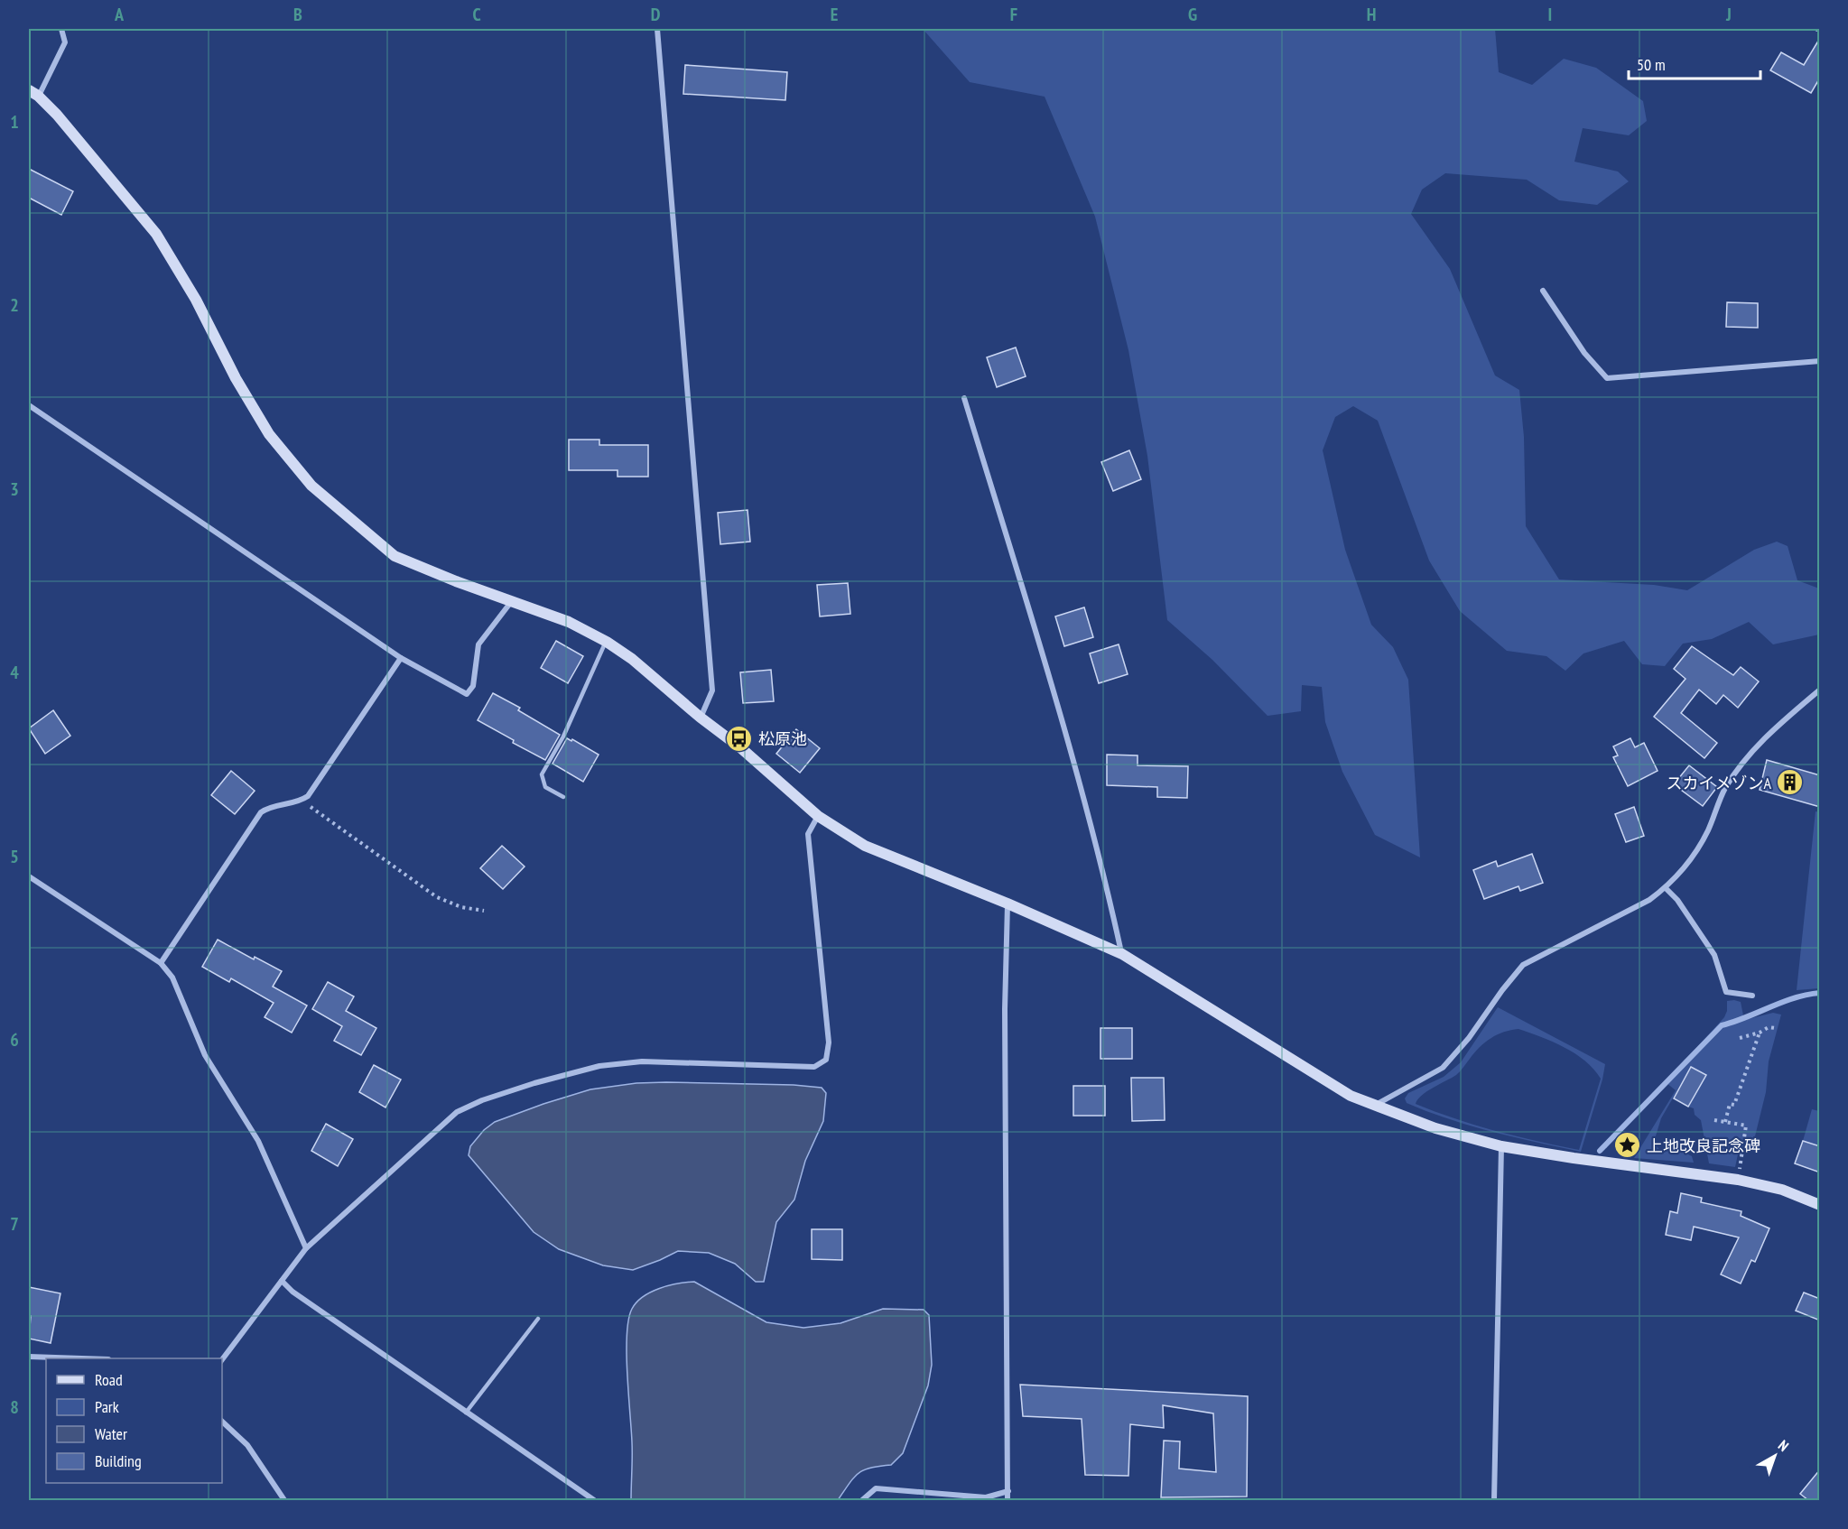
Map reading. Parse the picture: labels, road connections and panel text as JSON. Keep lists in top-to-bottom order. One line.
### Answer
{"places":{"bus stop":["松原池"],"building":["スカイメゾンA"],"place":["上地改良記念碑"]},"legend":["Road","Park","Water","Building"],"scale_bar":"50 m","north":"top right","grid":{"columns":["A","B","C","D","E","F","G","H","I","J"],"rows":["1","2","3","4","5","6","7","8"]}}
